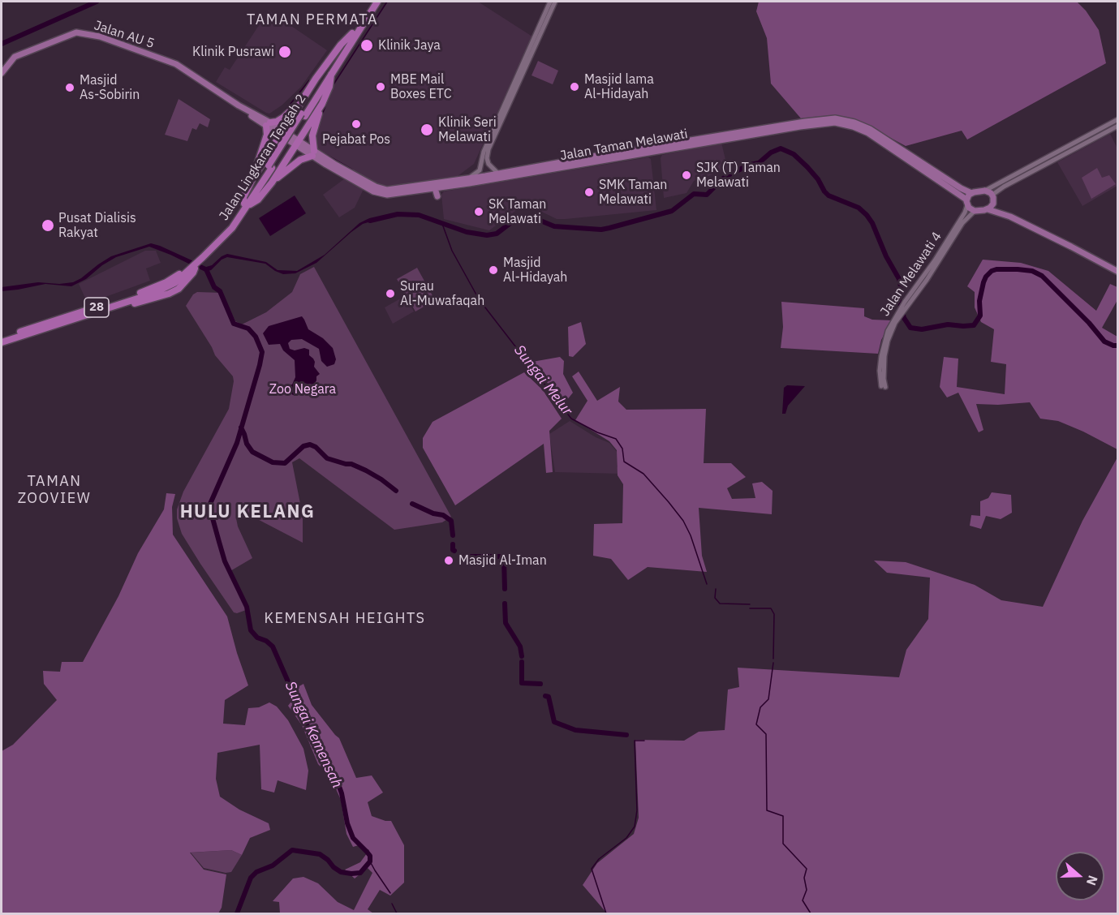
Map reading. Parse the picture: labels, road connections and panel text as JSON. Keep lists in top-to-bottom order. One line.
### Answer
{"streets":{"highway":["Jalan Lingkaran Tengah 2","28"],"main road":["Jalan AU 5","Jalan Taman Melawati"],"street":["Jalan Melawati 4"]},"crossings":[["Jalan AU 5","Jalan Taman Melawati"],["Jalan Taman Melawati","Jalan Melawati 4"],["Jalan Lingkaran Tengah 2","28"]],"districts":["TAMAN PERMATA","TAMAN ZOOVIEW","HULU KELANG","KEMENSAH HEIGHTS"],"water":["Sungai Melur","Sungai Kemensah"],"parks":["Zoo Negara"],"places":["Klinik Jaya","Klinik Pusrawi","MBE Mail Boxes ETC","Masjid lama Al-Hidayah","Masjid As-Sobirin","Pejabat Pos","Klinik Seri Melawati","SJK (T) Taman Melawati","SMK Taman Melawati","SK Taman Melawati","Pusat Dialisis Rakyat","Masjid Al-Hidayah","Surau Al-Muwafaqah","Masjid Al-Iman"],"north":"right"}
